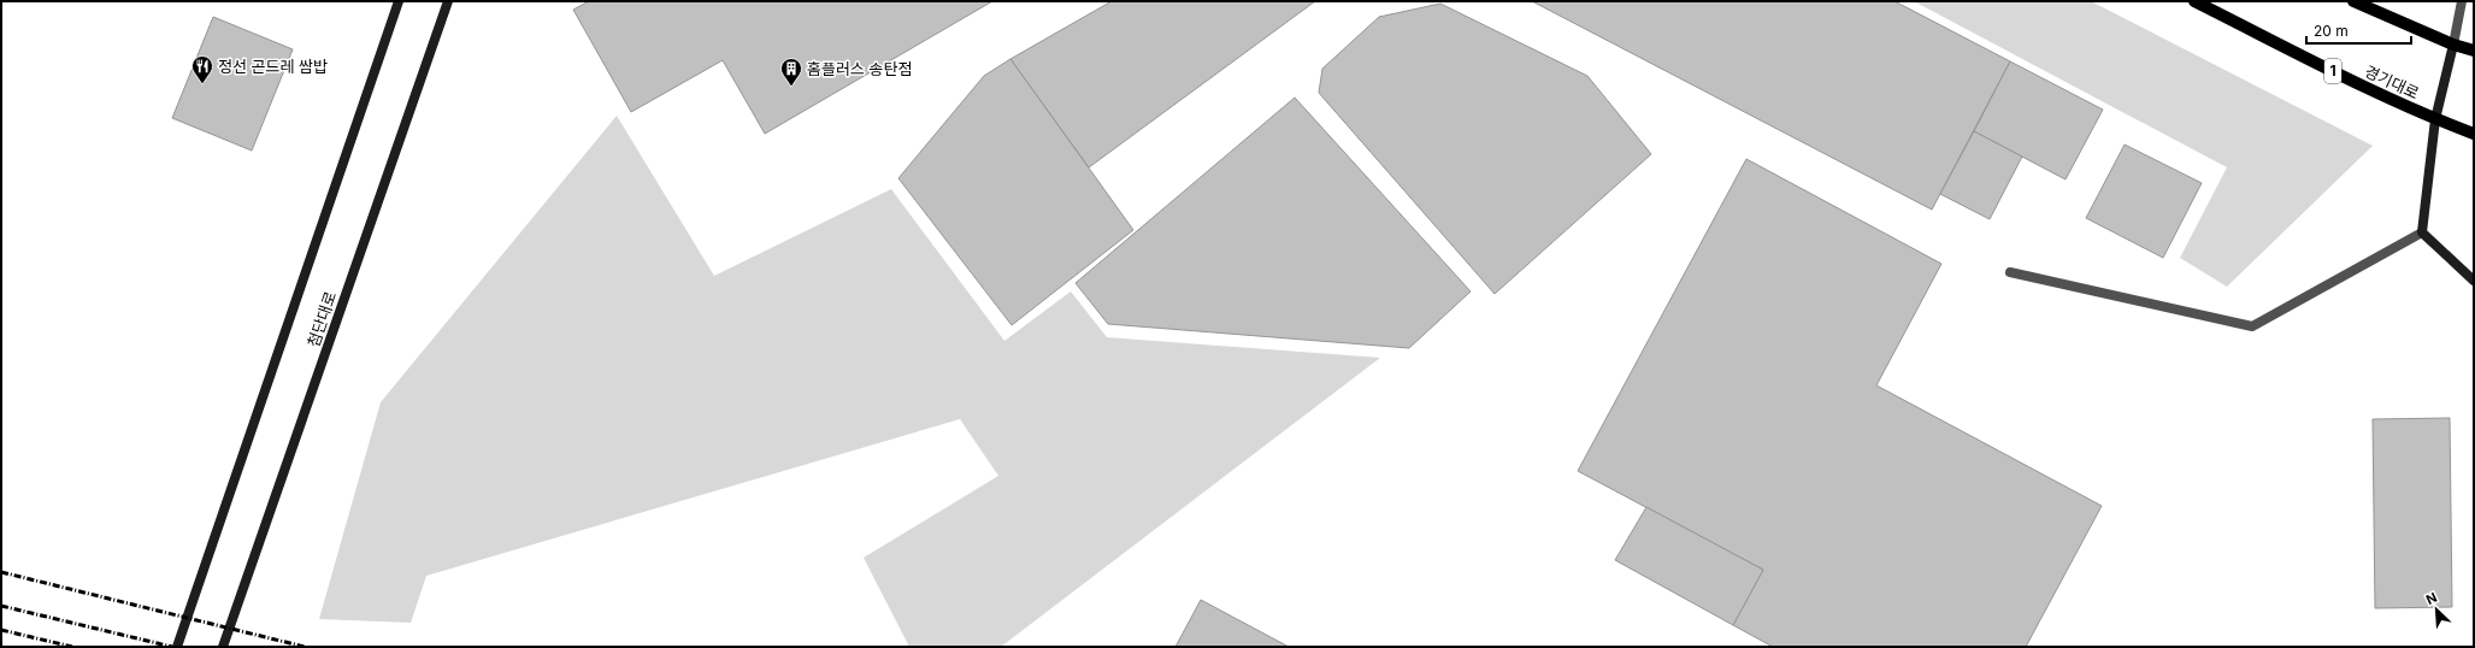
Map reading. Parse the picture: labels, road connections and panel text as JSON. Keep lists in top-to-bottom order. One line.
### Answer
{"streets":{"main road":["1","경기대로"],"street":["첨단대로"]},"places":{"restaurant":["정선 곤드레 쌈밥"],"building":["홈플러스 송탄점"]},"scale_bar":"20 m","north":"top left"}
